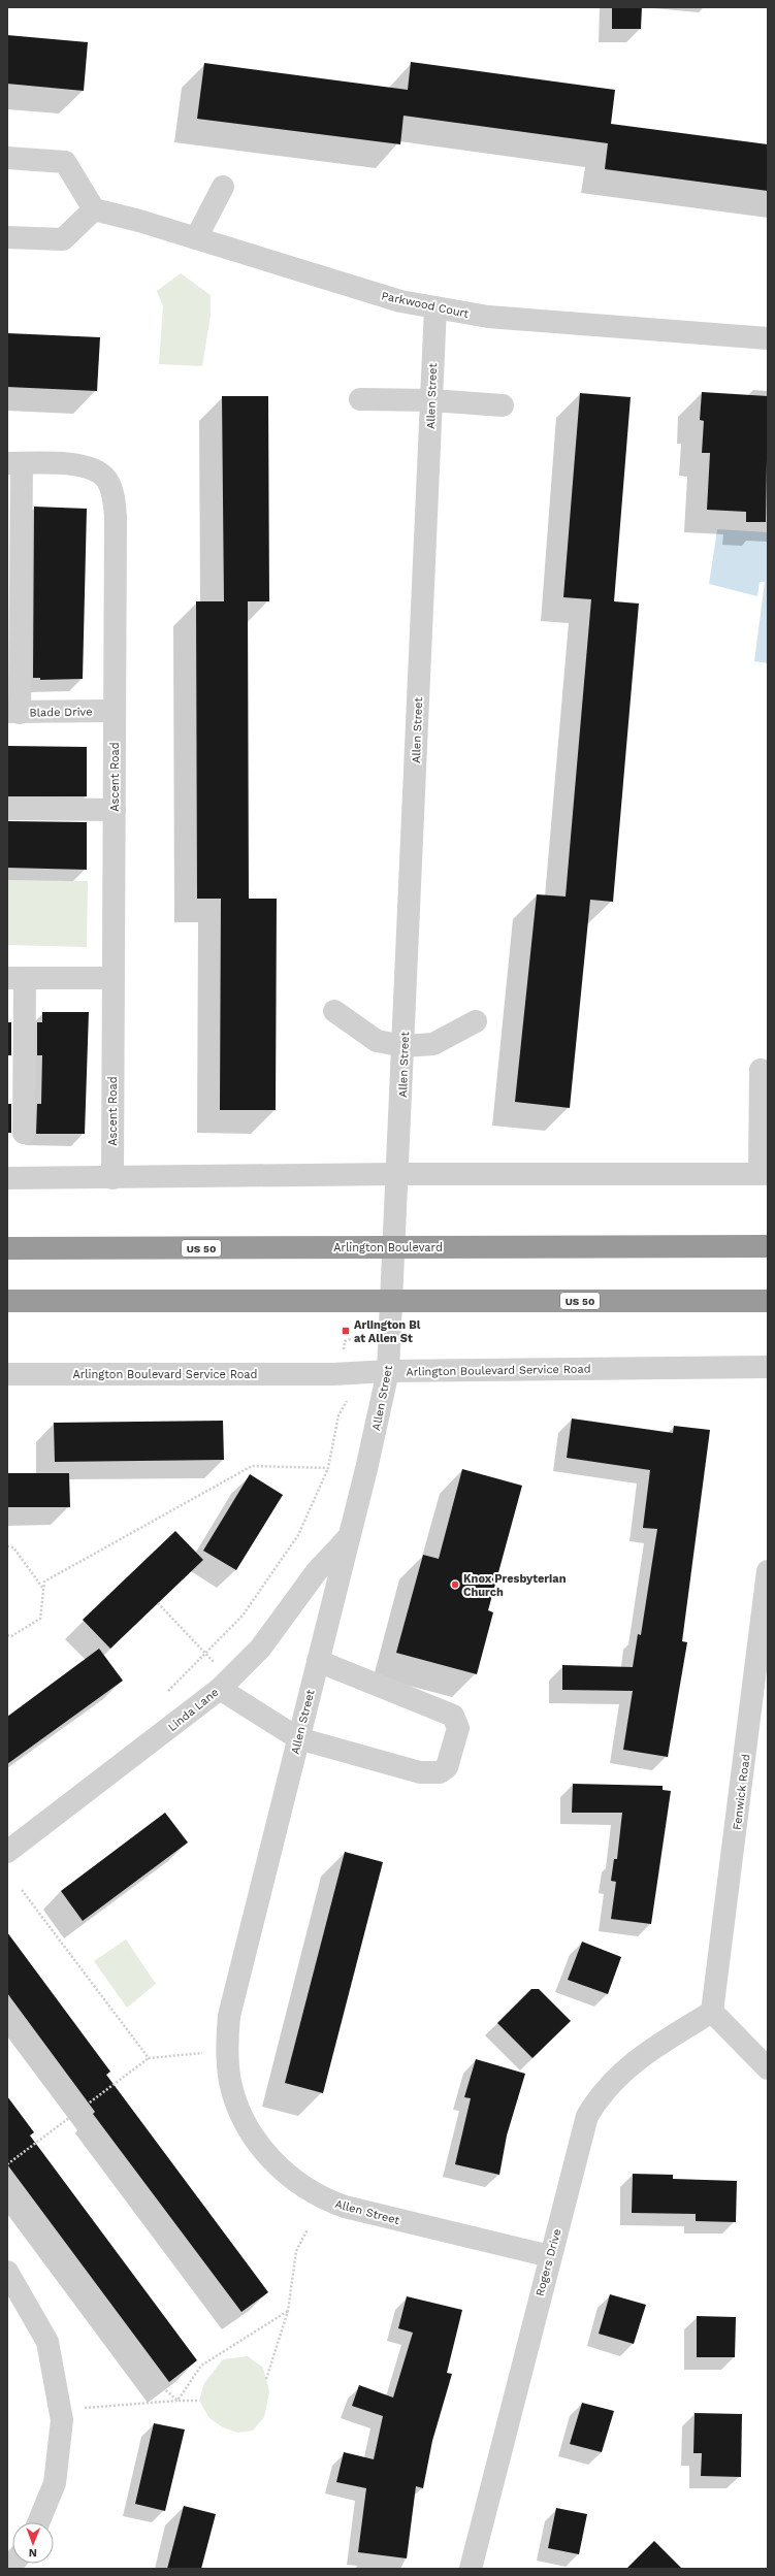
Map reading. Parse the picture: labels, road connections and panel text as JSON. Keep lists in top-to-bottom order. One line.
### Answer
{"streets":{"highway":["Arlington Boulevard","US 50"],"street":["Parkwood Court","Allen Street","Blade Drive","Ascent Road","Arlington Boulevard Service Road","Linda Lane","Fenwick Road","Rogers Drive"]},"crossings":[["Parkwood Court","Allen Street"],["Allen Street","Arlington Boulevard"],["Allen Street","US 50"],["Allen Street","Arlington Boulevard Service Road"],["Allen Street","Linda Lane"],["Allen Street","Rogers Drive"],["Blade Drive","Ascent Road"],["Fenwick Road","Rogers Drive"]],"places":{"transit":["Arlington Bl at Allen St"],"other":["Knox Presbyterian Church"]},"north":"bottom"}
